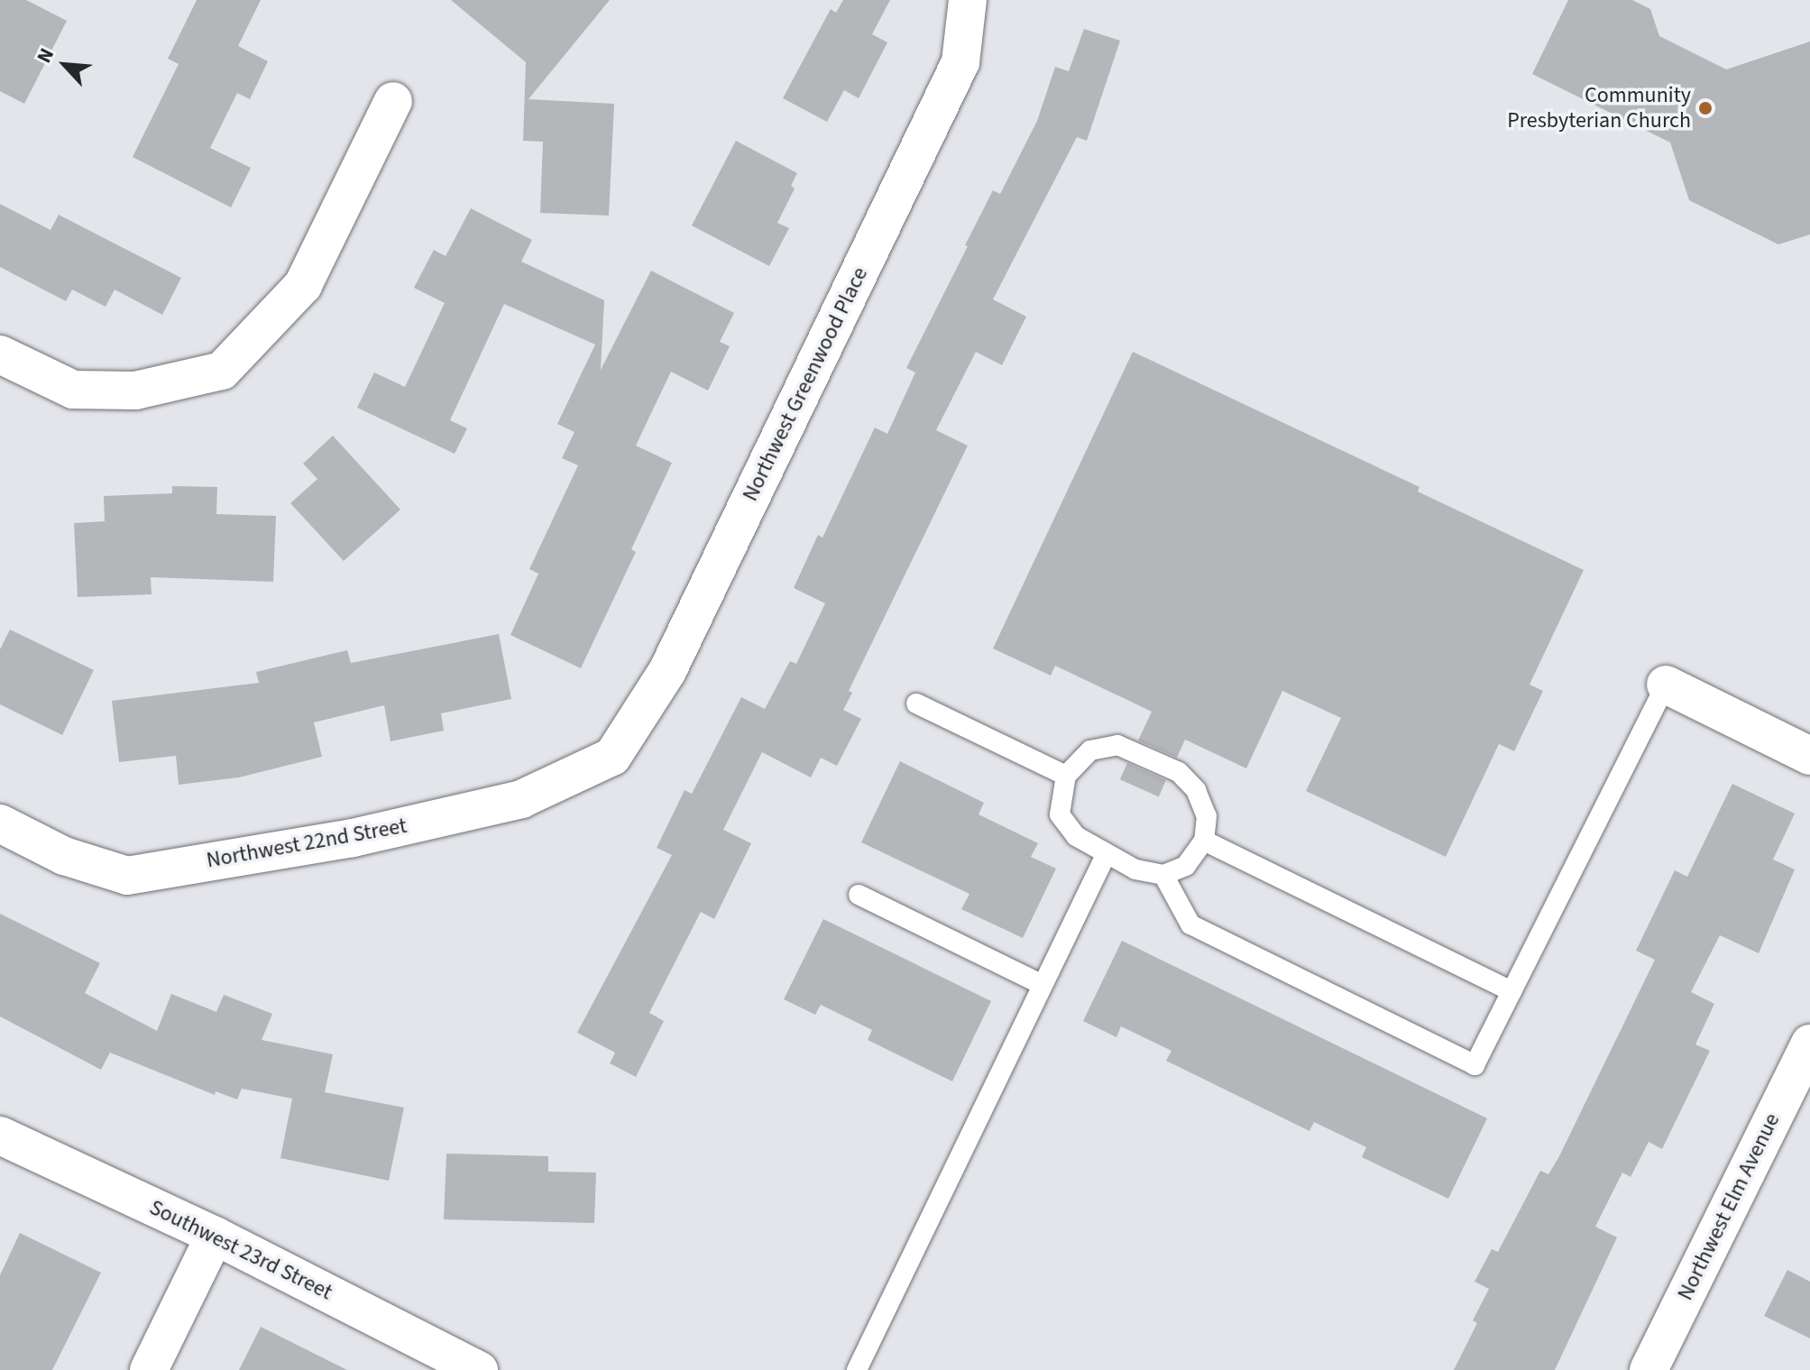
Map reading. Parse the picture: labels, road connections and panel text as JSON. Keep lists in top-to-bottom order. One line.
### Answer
{"streets":{"street":["Northwest Greenwood Place","Northwest 22nd Street","Northwest Elm Avenue","Southwest 23rd Street"]},"crossings":[["Northwest Greenwood Place","Northwest 22nd Street"]],"places":["Community Presbyterian Church"],"north":"top left"}
